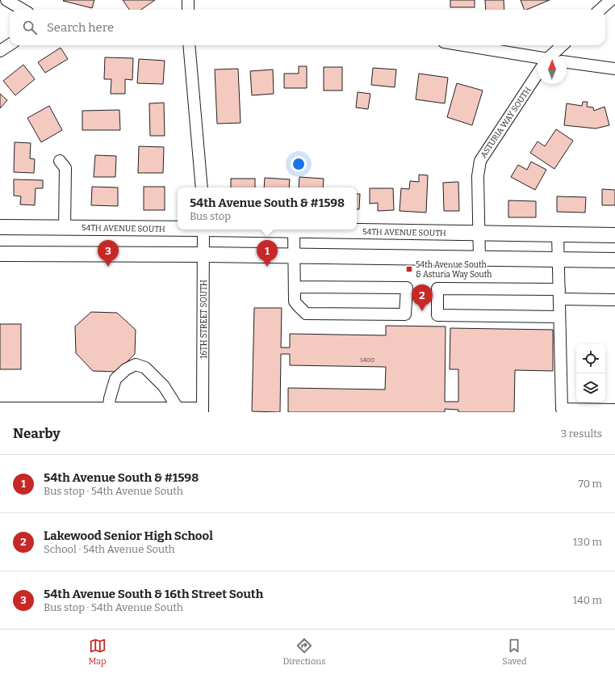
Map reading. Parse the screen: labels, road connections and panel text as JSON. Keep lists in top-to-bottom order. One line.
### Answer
{"streets":{"main road":["54TH AVENUE SOUTH"],"street":["ASTURIA WAY SOUTH","16TH STREET SOUTH"]},"crossings":[["ASTURIA WAY SOUTH","54TH AVENUE SOUTH"]],"places":{"transit":["54th Avenue South & Asturia Way South"]},"house_numbers":["1400"],"north":"top","page":{"search":"Search here","popup":["54th Avenue South & #1598","Bus stop"],"pins":["1","3","2"],"heading":["Nearby","3 results"],"list":[{"mark":"1","name":"54th Avenue South & #1598","note":"Bus stop · 54th Avenue South","value":"70 m"},{"mark":"2","name":"Lakewood Senior High School","note":"School · 54th Avenue South","value":"130 m"},{"mark":"3","name":"54th Avenue South & 16th Street South","note":"Bus stop · 54th Avenue South","value":"140 m"}],"nav":["Map","Directions","Saved"]}}
